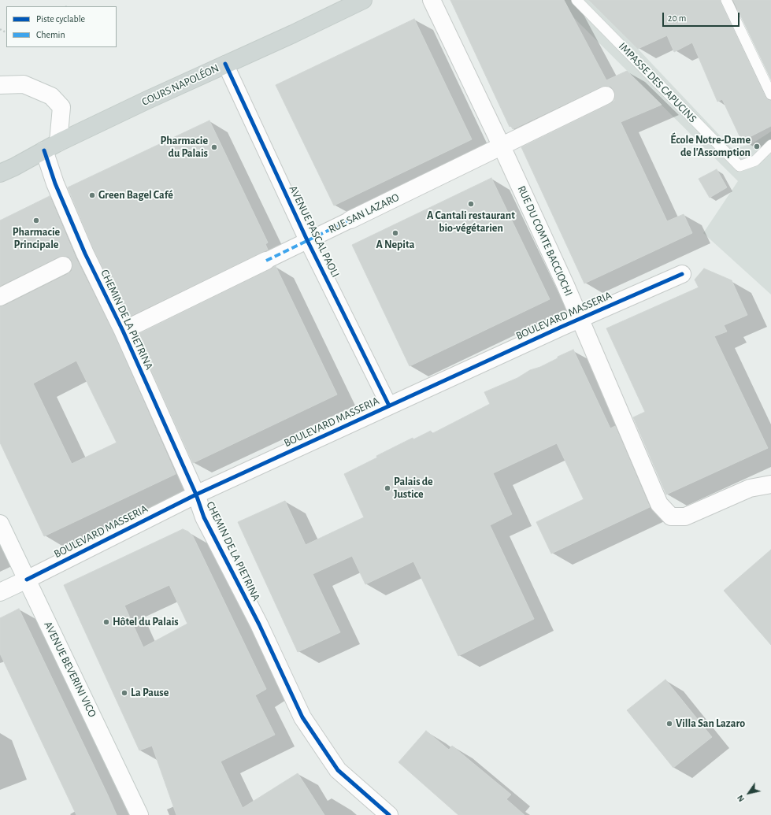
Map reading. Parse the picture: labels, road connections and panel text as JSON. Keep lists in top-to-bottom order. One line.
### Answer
{"streets":{"main road":["COURS NAPOLÉON"],"street":["RUE SAN LAZARO","AVENUE PASCAL PAOLI","RUE DU COMTE BACCIOCHI","BOULEVARD MASSERIA","CHEMIN DE LA PIETRINA","AVENUE BEVERINI VICO"],"lane":["IMPASSE DES CAPUCINS"]},"crossings":[["COURS NAPOLÉON","AVENUE PASCAL PAOLI"],["COURS NAPOLÉON","CHEMIN DE LA PIETRINA"],["RUE SAN LAZARO","AVENUE PASCAL PAOLI"],["RUE SAN LAZARO","RUE DU COMTE BACCIOCHI"],["RUE SAN LAZARO","CHEMIN DE LA PIETRINA"],["AVENUE PASCAL PAOLI","BOULEVARD MASSERIA"],["RUE DU COMTE BACCIOCHI","BOULEVARD MASSERIA"],["BOULEVARD MASSERIA","CHEMIN DE LA PIETRINA"],["BOULEVARD MASSERIA","AVENUE BEVERINI VICO"]],"places":["École Notre-Dame de l'Assomption","Pharmacie du Palais","Green Bagel Café","A Cantali restaurant bio-végétarien","Pharmacie Principale","A Nepita","Palais de Justice","Hôtel du Palais","La Pause","Villa San Lazaro"],"legend":["Piste cyclable","Chemin"],"scale_bar":"20 m","north":"bottom left"}
